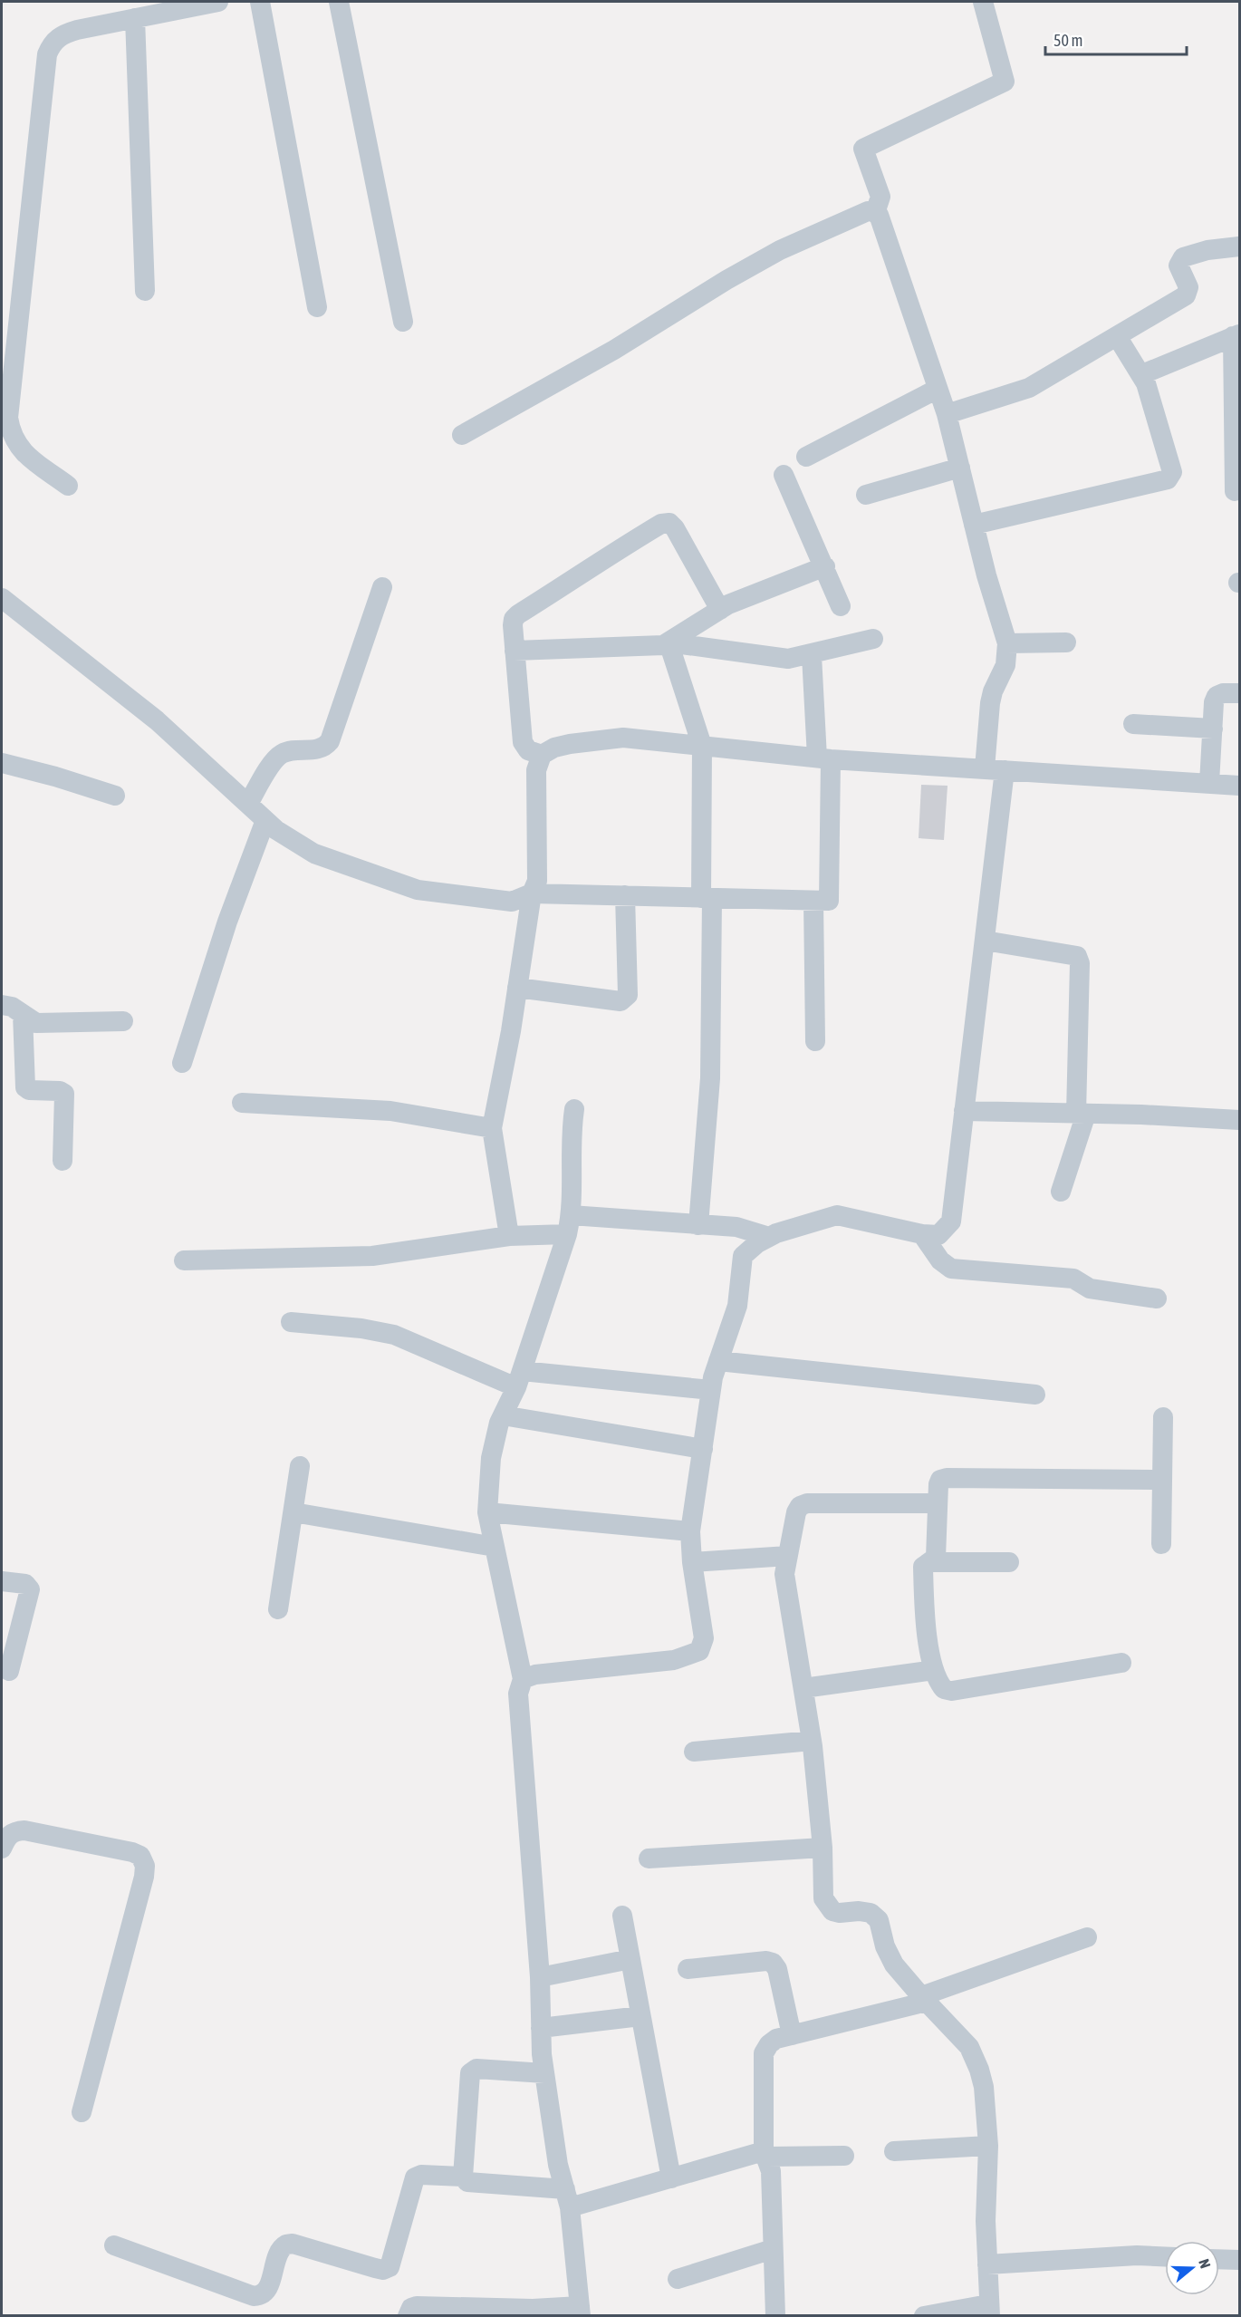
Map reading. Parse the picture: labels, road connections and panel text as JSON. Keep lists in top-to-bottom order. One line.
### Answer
{"scale_bar":"50 m","north":"right"}
